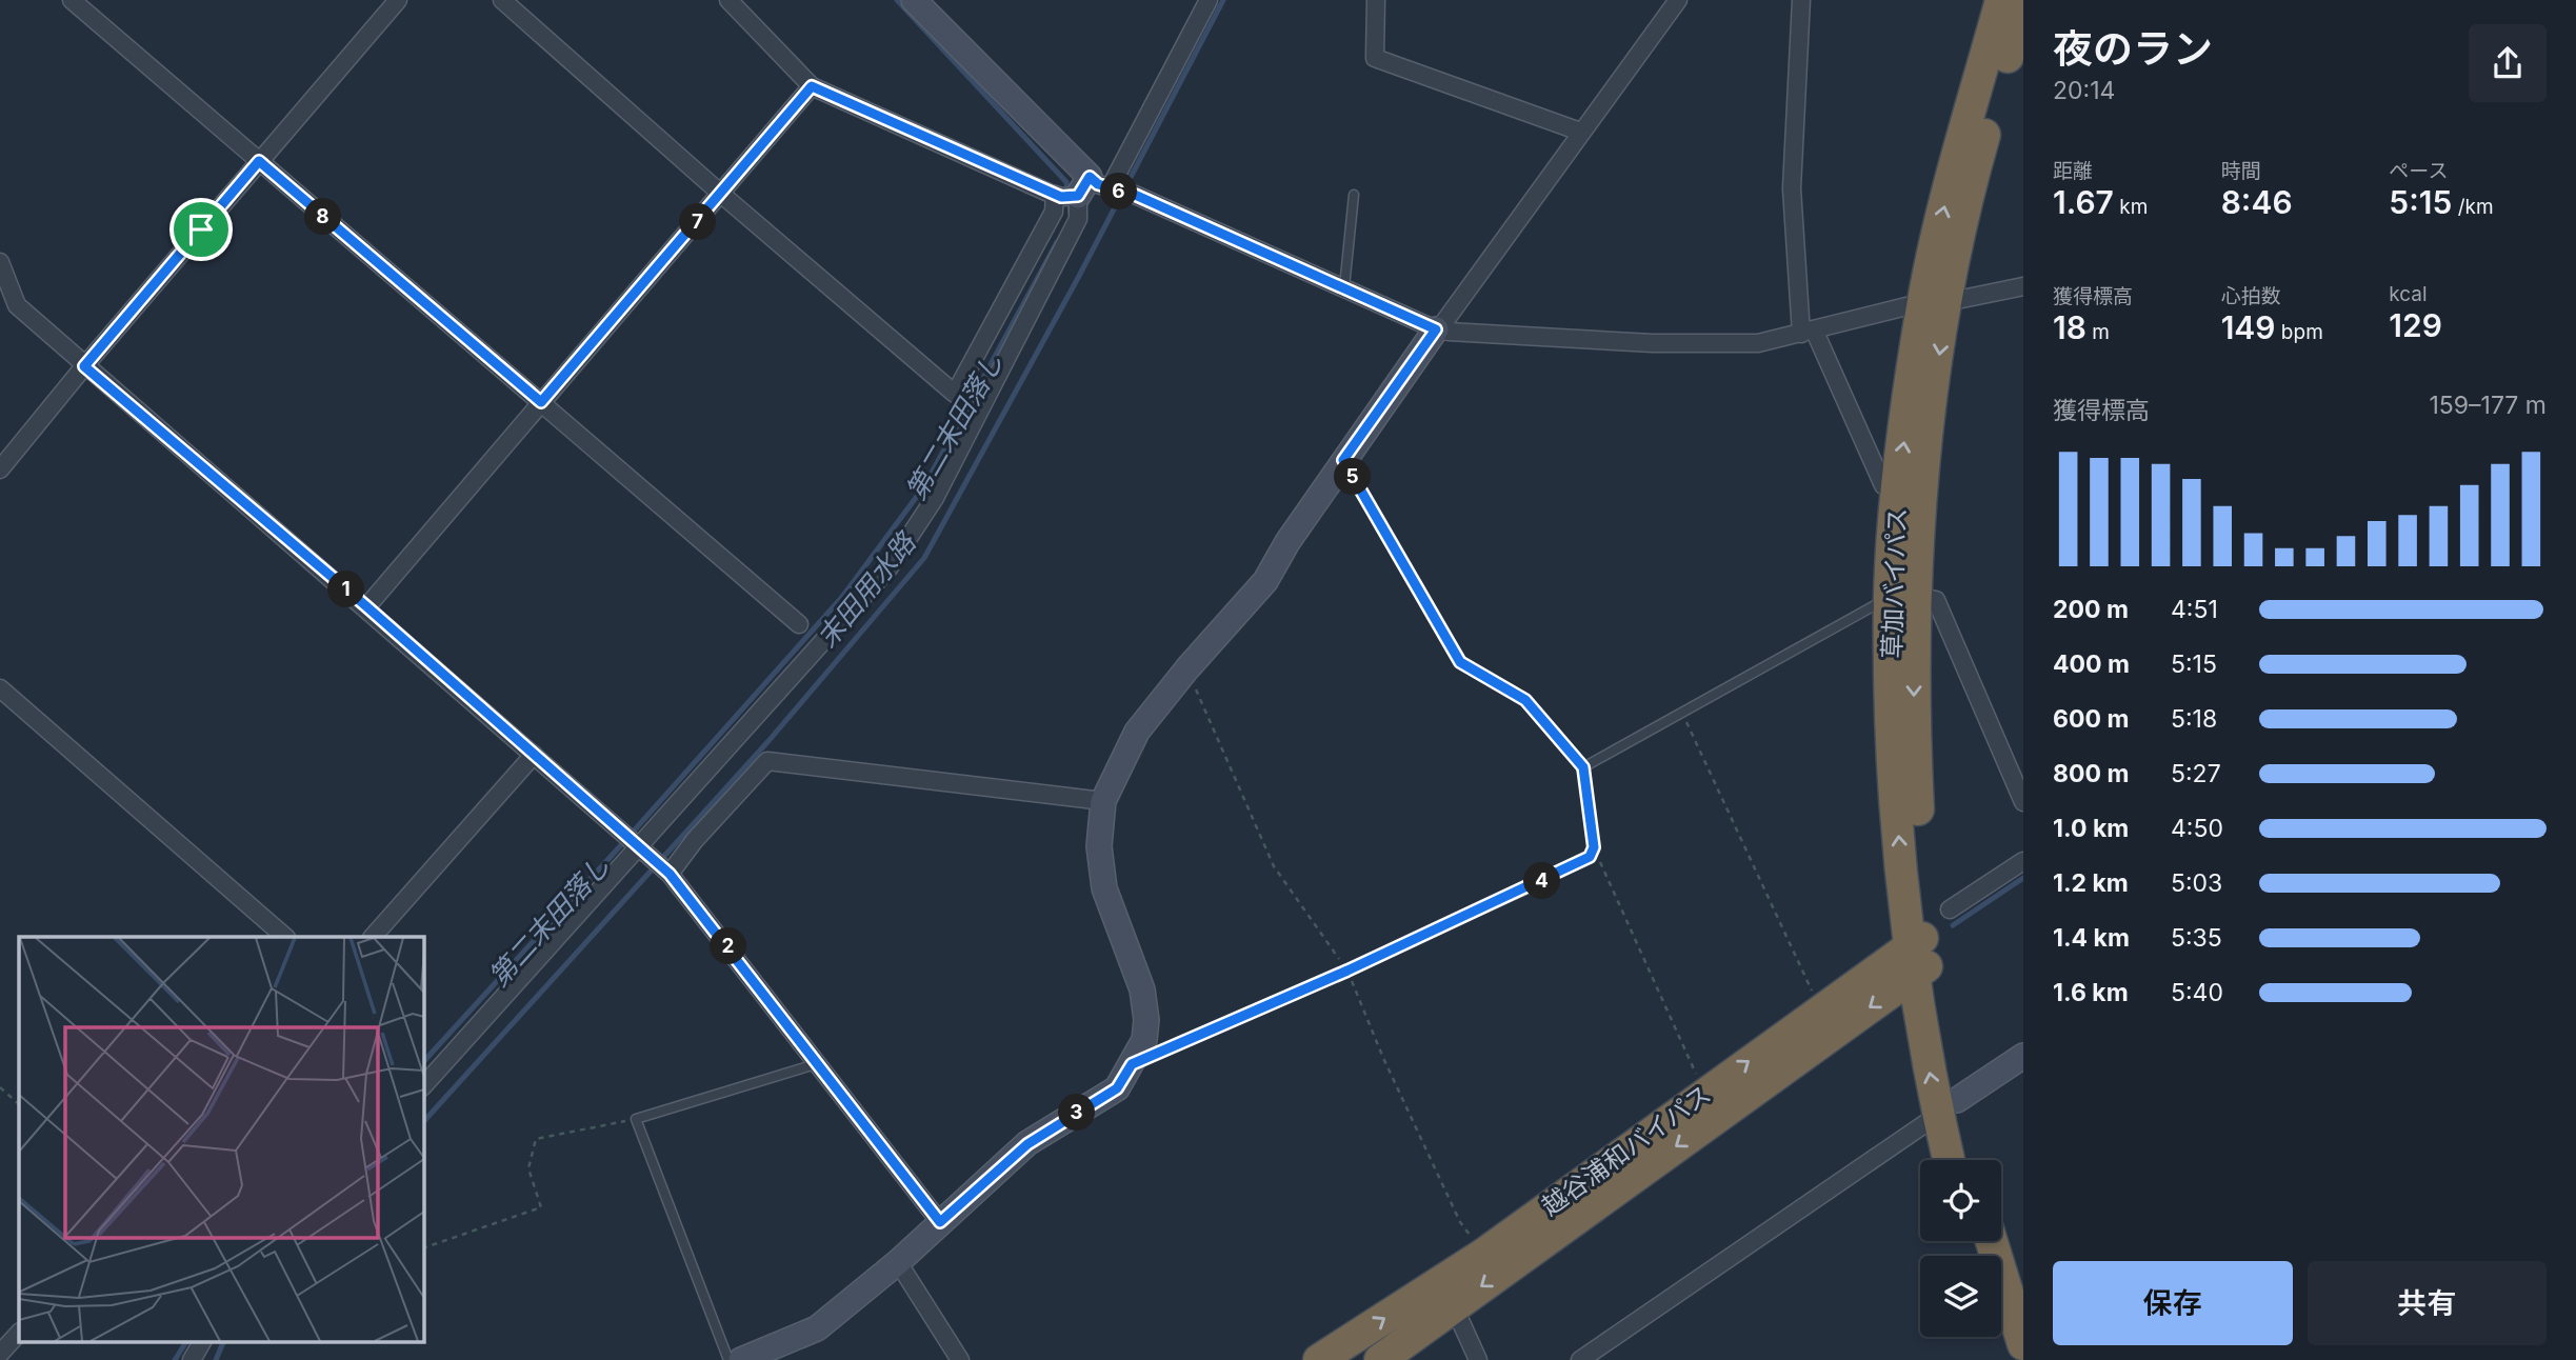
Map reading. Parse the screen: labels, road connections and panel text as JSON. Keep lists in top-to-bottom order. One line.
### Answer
{"streets":{"highway":["草加バイパス","越谷浦和バイパス"]},"crossings":[["草加バイパス","越谷浦和バイパス"]],"water":["第二末田落し","末田用水路"],"page":{"heading":["夜のラン","20:14"],"stats":[["距離","1.67 km"],["時間","8:46"],["ペース","5:15 /km"],["獲得標高","18 m"],["心拍数","149 bpm"],["kcal","129"]],"pins":["6","8","7","5","1","4","2","3"],"chart":["獲得標高","159–177 m"],"list":[{"name":"200 m","note":"4:51"},{"name":"400 m","note":"5:15"},{"name":"600 m","note":"5:18"},{"name":"800 m","note":"5:27"},{"name":"1.0 km","note":"4:50"},{"name":"1.2 km","note":"5:03"},{"name":"1.4 km","note":"5:35"},{"name":"1.6 km","note":"5:40"}],"buttons":["保存","共有"]}}
